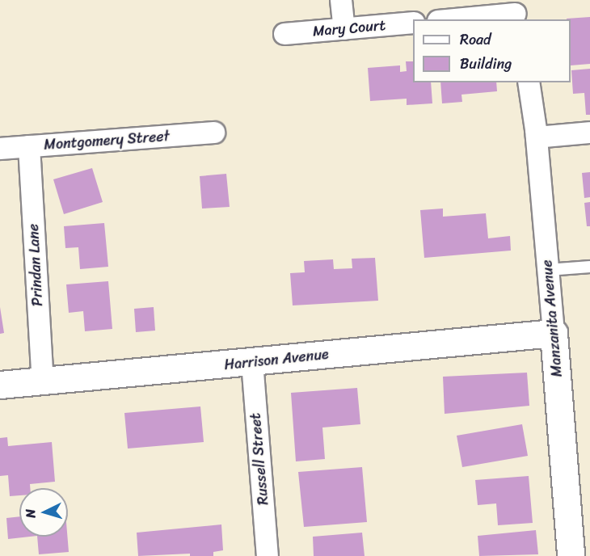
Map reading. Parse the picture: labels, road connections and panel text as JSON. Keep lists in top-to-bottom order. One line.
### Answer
{"streets":{"street":["Mary Court","Montgomery Street","Prindan Lane","Manzanita Avenue","Harrison Avenue","Russell Street"]},"crossings":[["Montgomery Street","Prindan Lane"],["Prindan Lane","Harrison Avenue"],["Manzanita Avenue","Harrison Avenue"],["Harrison Avenue","Russell Street"]],"legend":["Road","Building"],"north":"left"}
